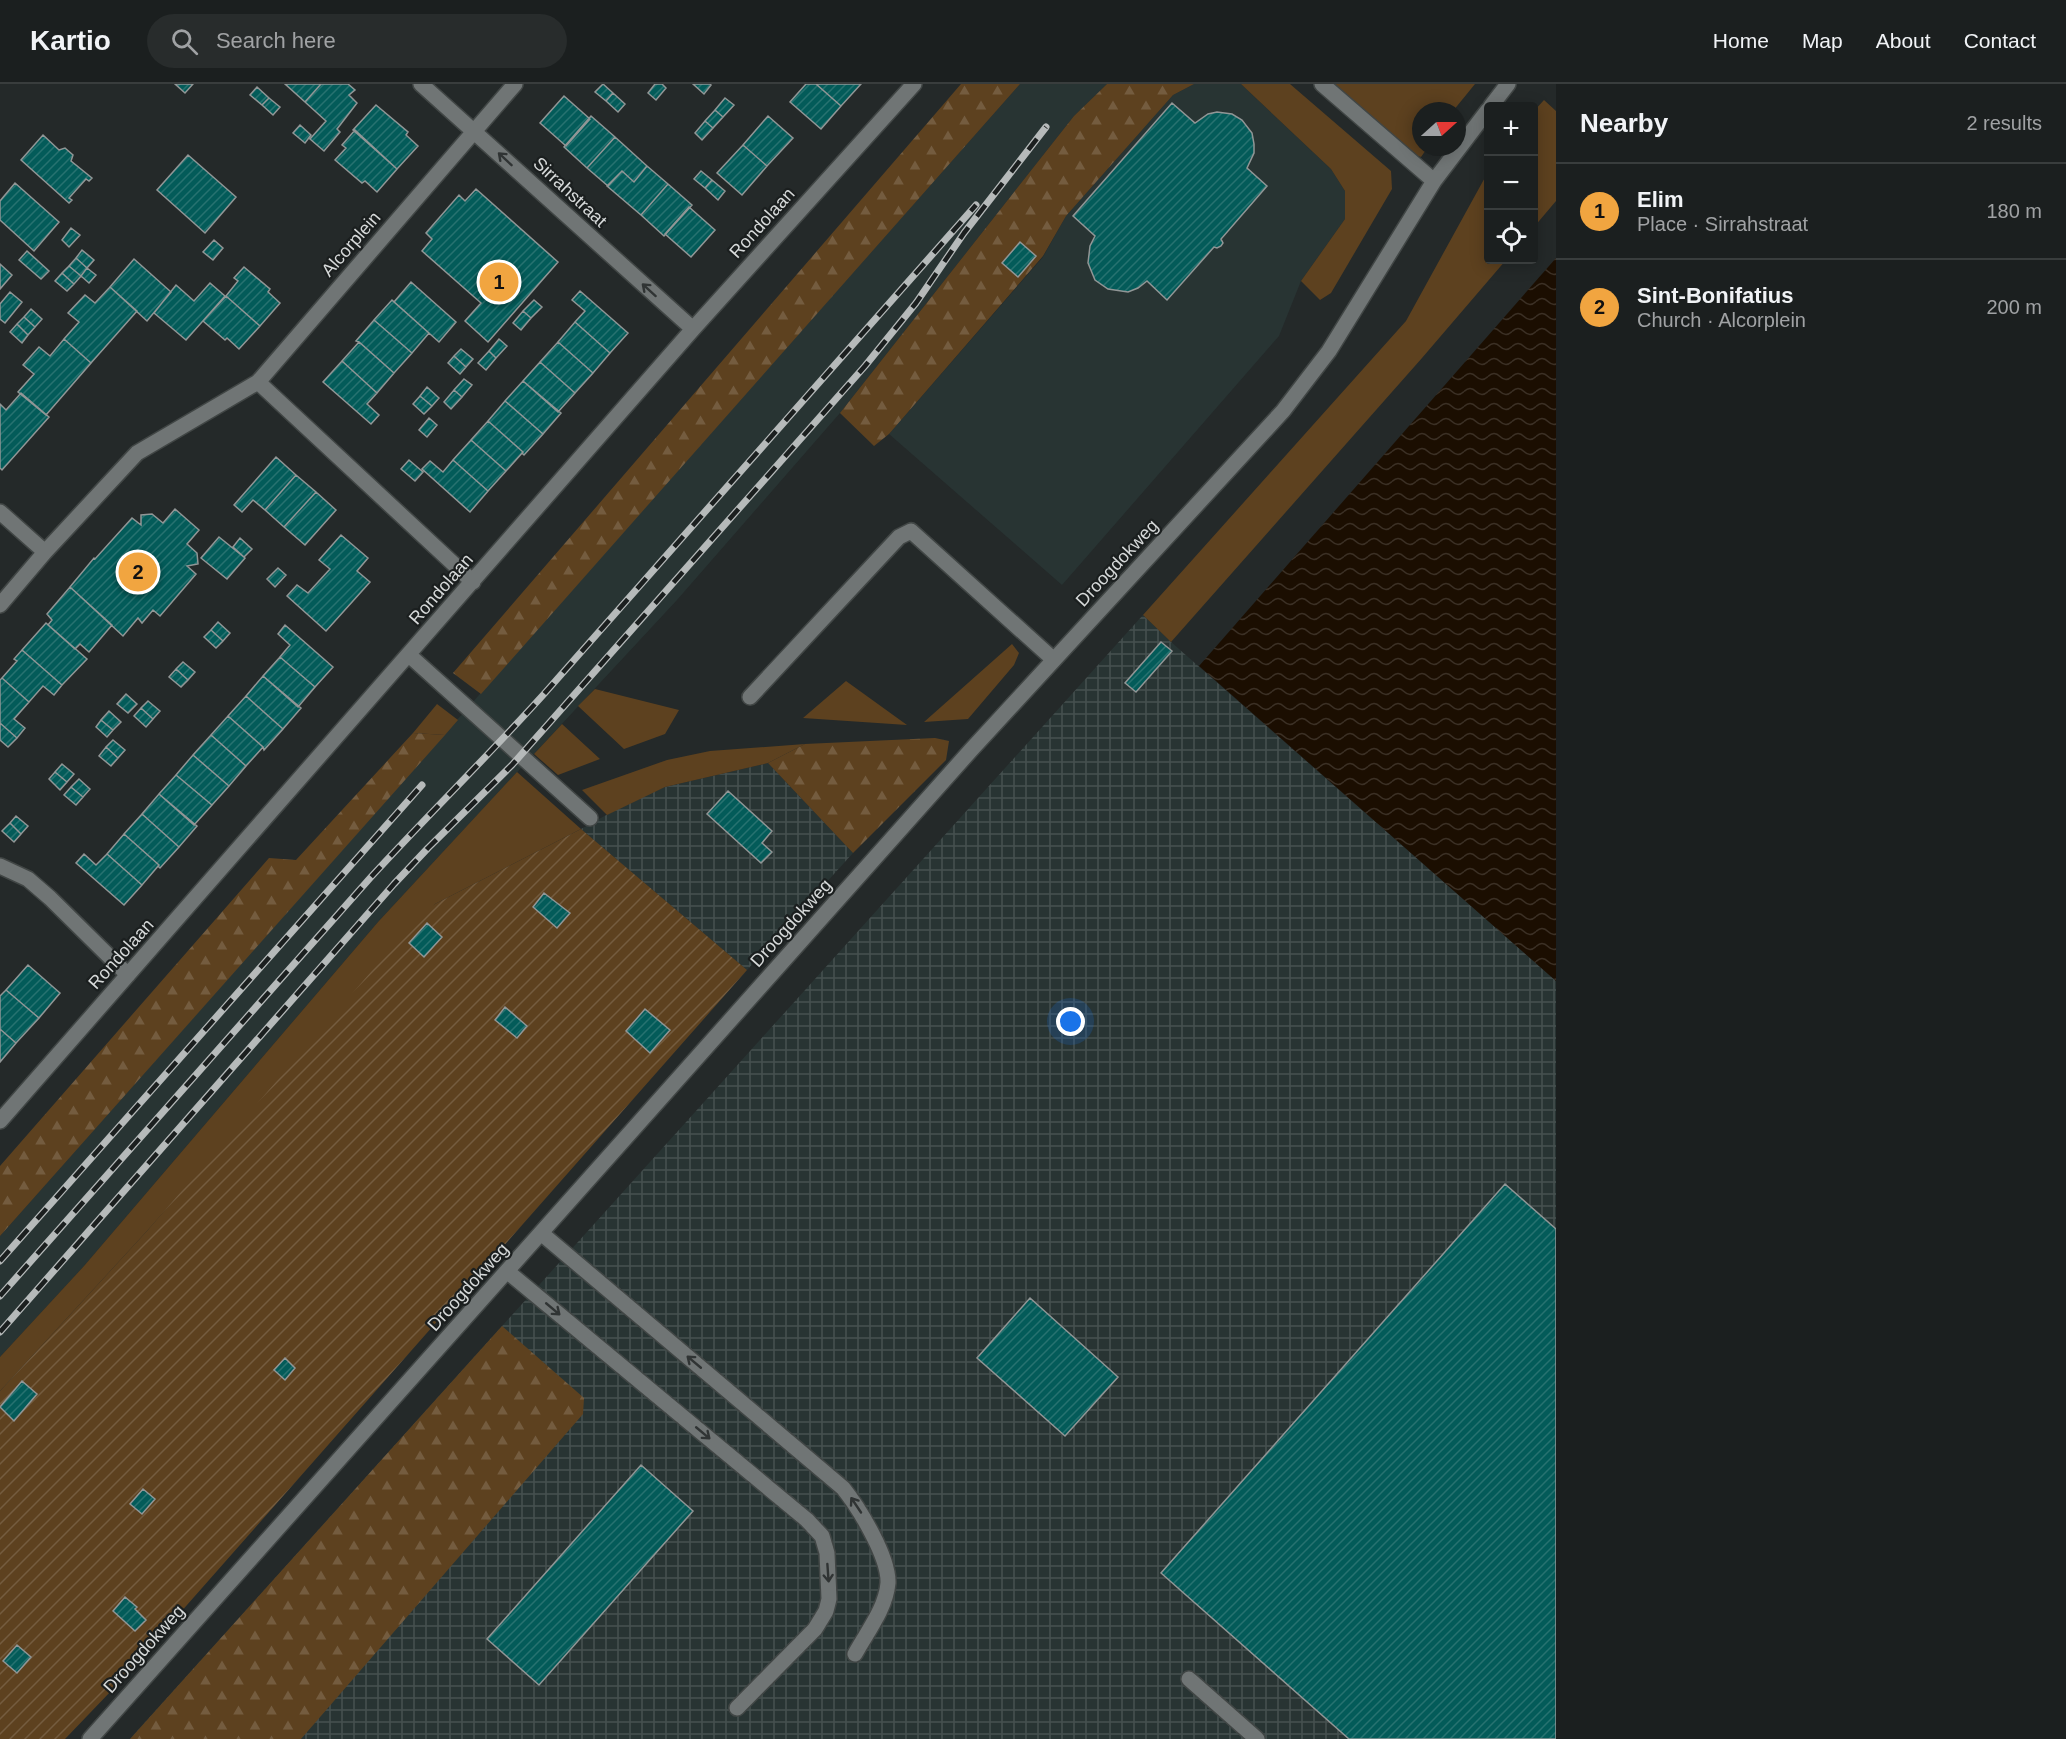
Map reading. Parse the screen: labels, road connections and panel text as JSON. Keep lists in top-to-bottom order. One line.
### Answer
{"streets":{"street":["Sirrahstraat","Rondolaan","Alcorplein","Droogdokweg"]},"crossings":[["Sirrahstraat","Rondolaan"],["Sirrahstraat","Alcorplein"]],"one_way":["Sirrahstraat"],"north":"right","page":{"header":"Kartio","search":"Search here","nav":["Home","Map","About","Contact"],"heading":["Nearby","2 results"],"map_buttons":["+","−"],"list":[{"mark":"1","name":"Elim","note":"Place · Sirrahstraat","value":"180 m"},{"mark":"2","name":"Sint-Bonifatius","note":"Church · Alcorplein","value":"200 m"}],"pins":["1","2"]}}
